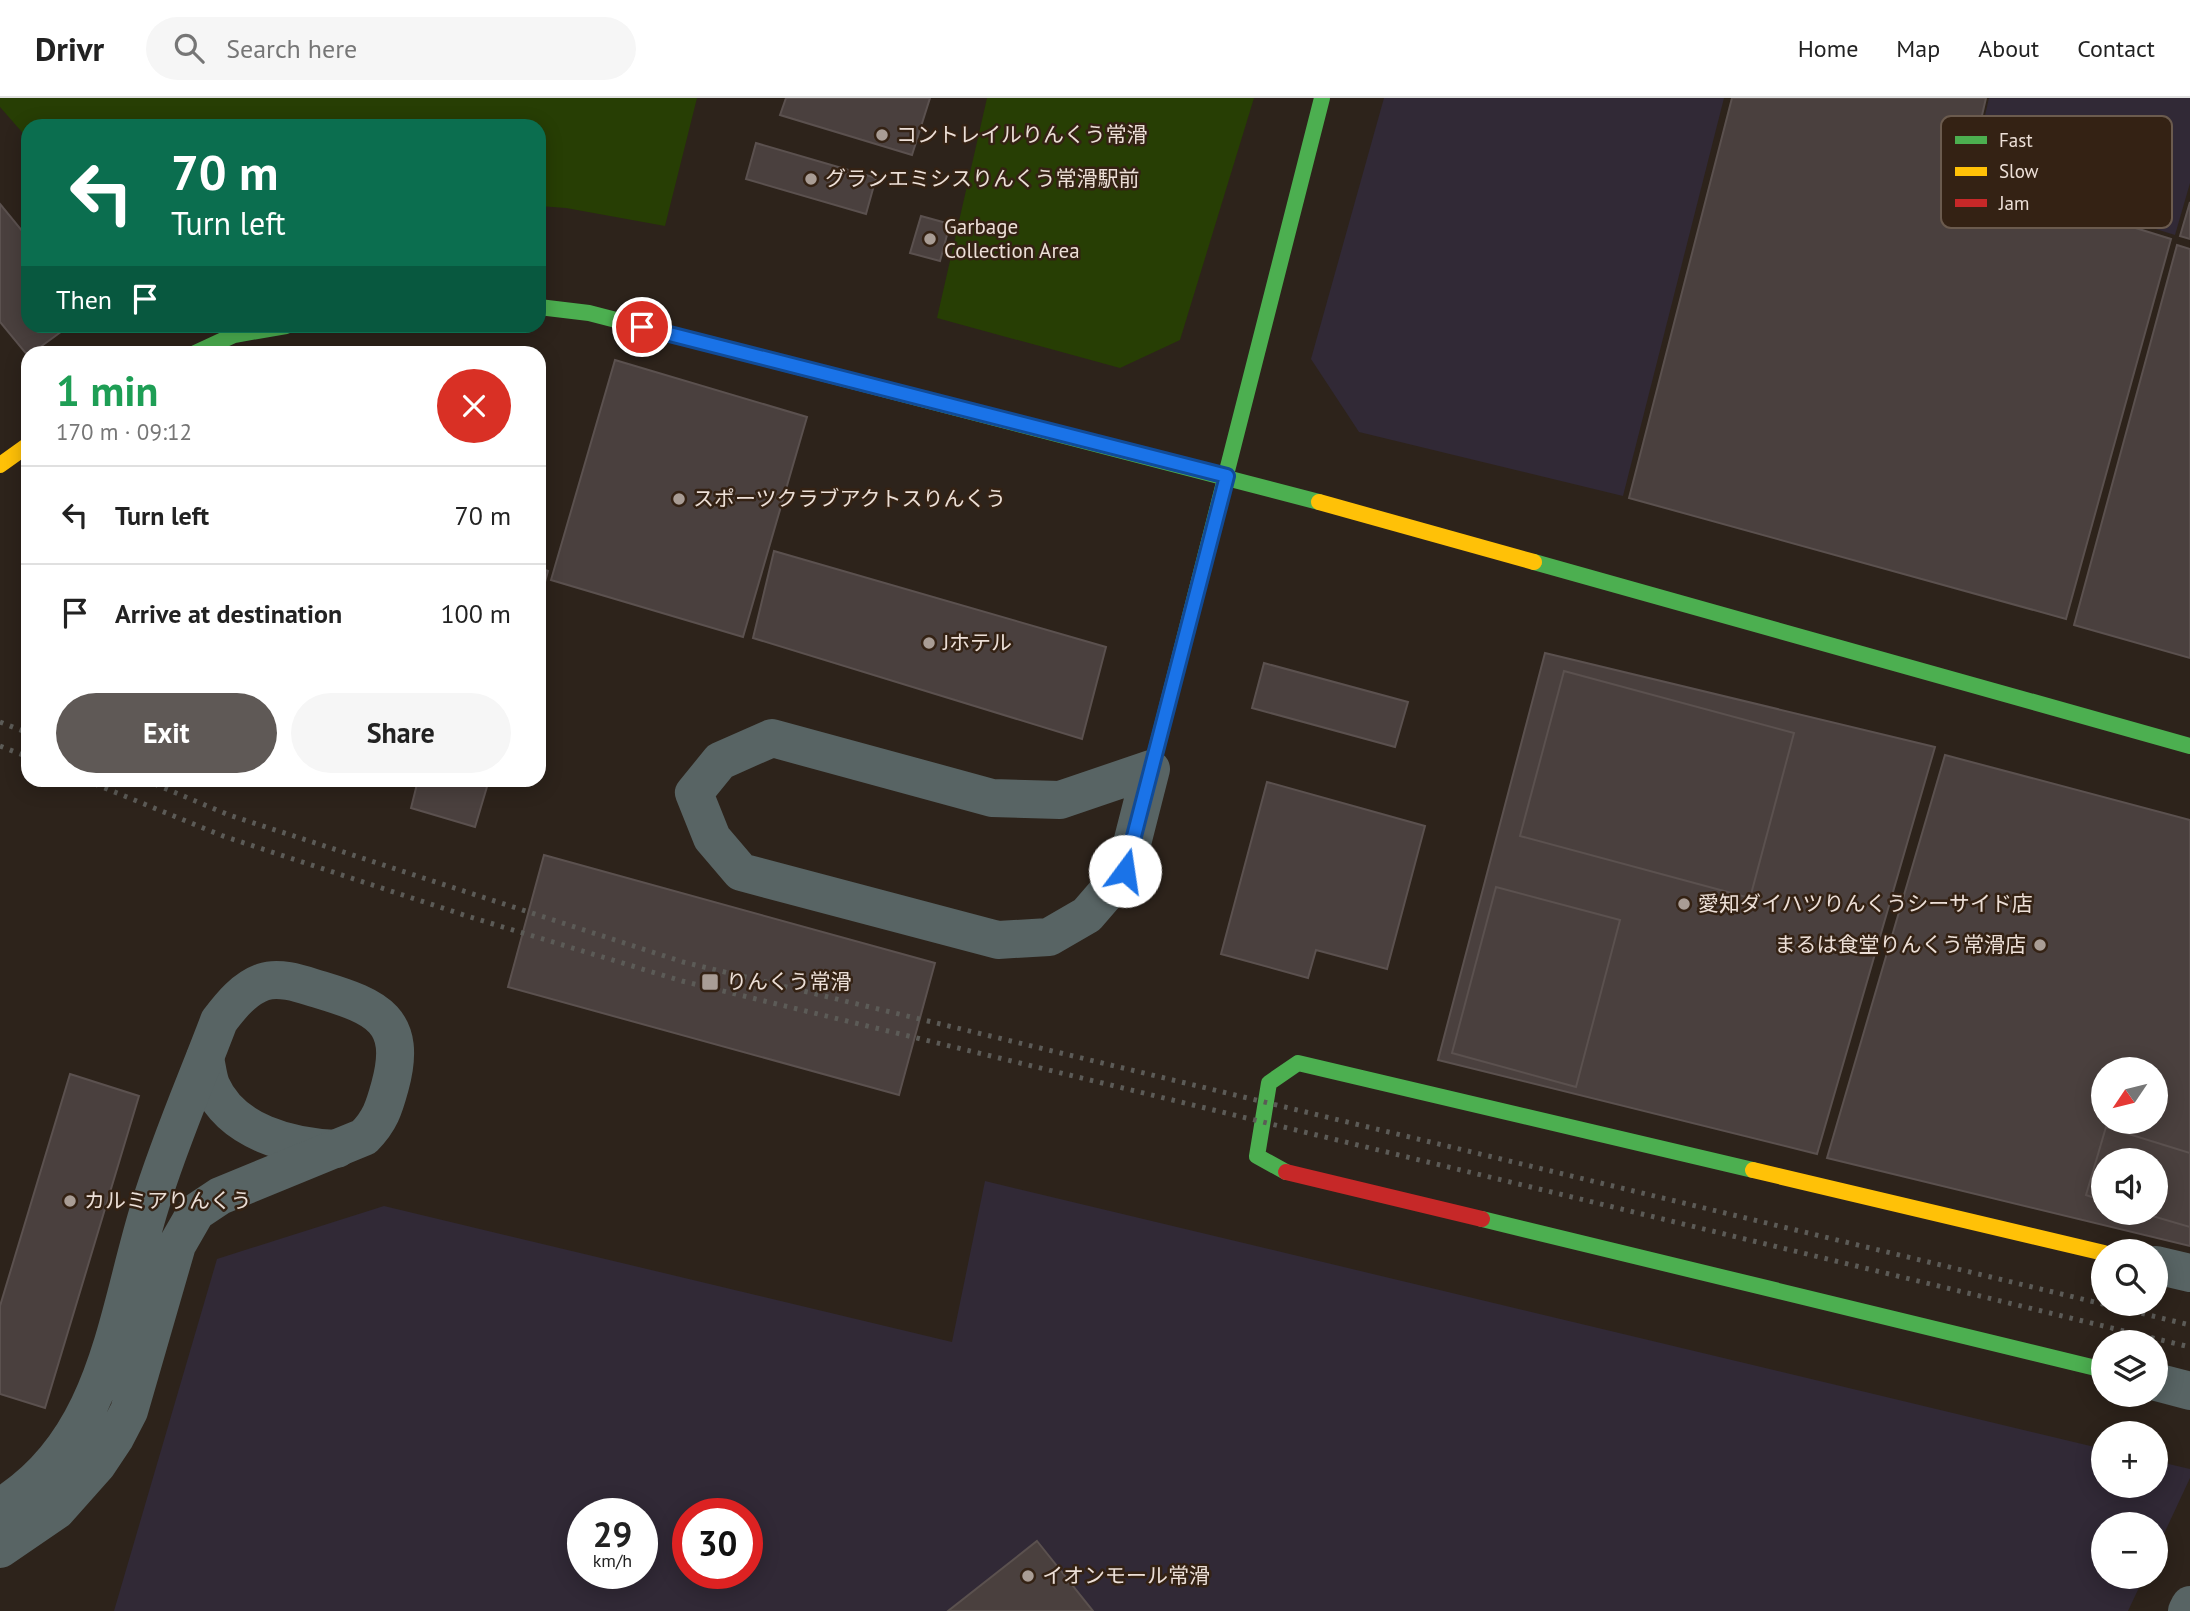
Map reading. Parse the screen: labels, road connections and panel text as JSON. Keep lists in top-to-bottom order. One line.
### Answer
{"places":{"other":["コントレイルりんくう常滑","グランエミシスりんくう常滑駅前","Garbage Collection Area","スポーツクラブアクトスりんくう","Jホテル","愛知ダイハツりんくうシーサイド店","まるは食堂りんくう常滑店","カルミアりんくう","イオンモール常滑"],"transit":["りんくう常滑"]},"legend":["Fast","Slow","Jam"],"north":"bottom left","page":{"header":"Drivr","search":"Search here","nav":["Home","Map","About","Contact"],"turn":["70 m","Turn left"],"then":"Then","heading":["1 min","170 m · 09:12"],"list":[{"name":"Turn left","value":"70 m"},{"name":"Arrive at destination","value":"100 m"}],"buttons":["Exit","Share"],"map_buttons":["+","−"],"speed":"29 km/h","limit":"30"}}
